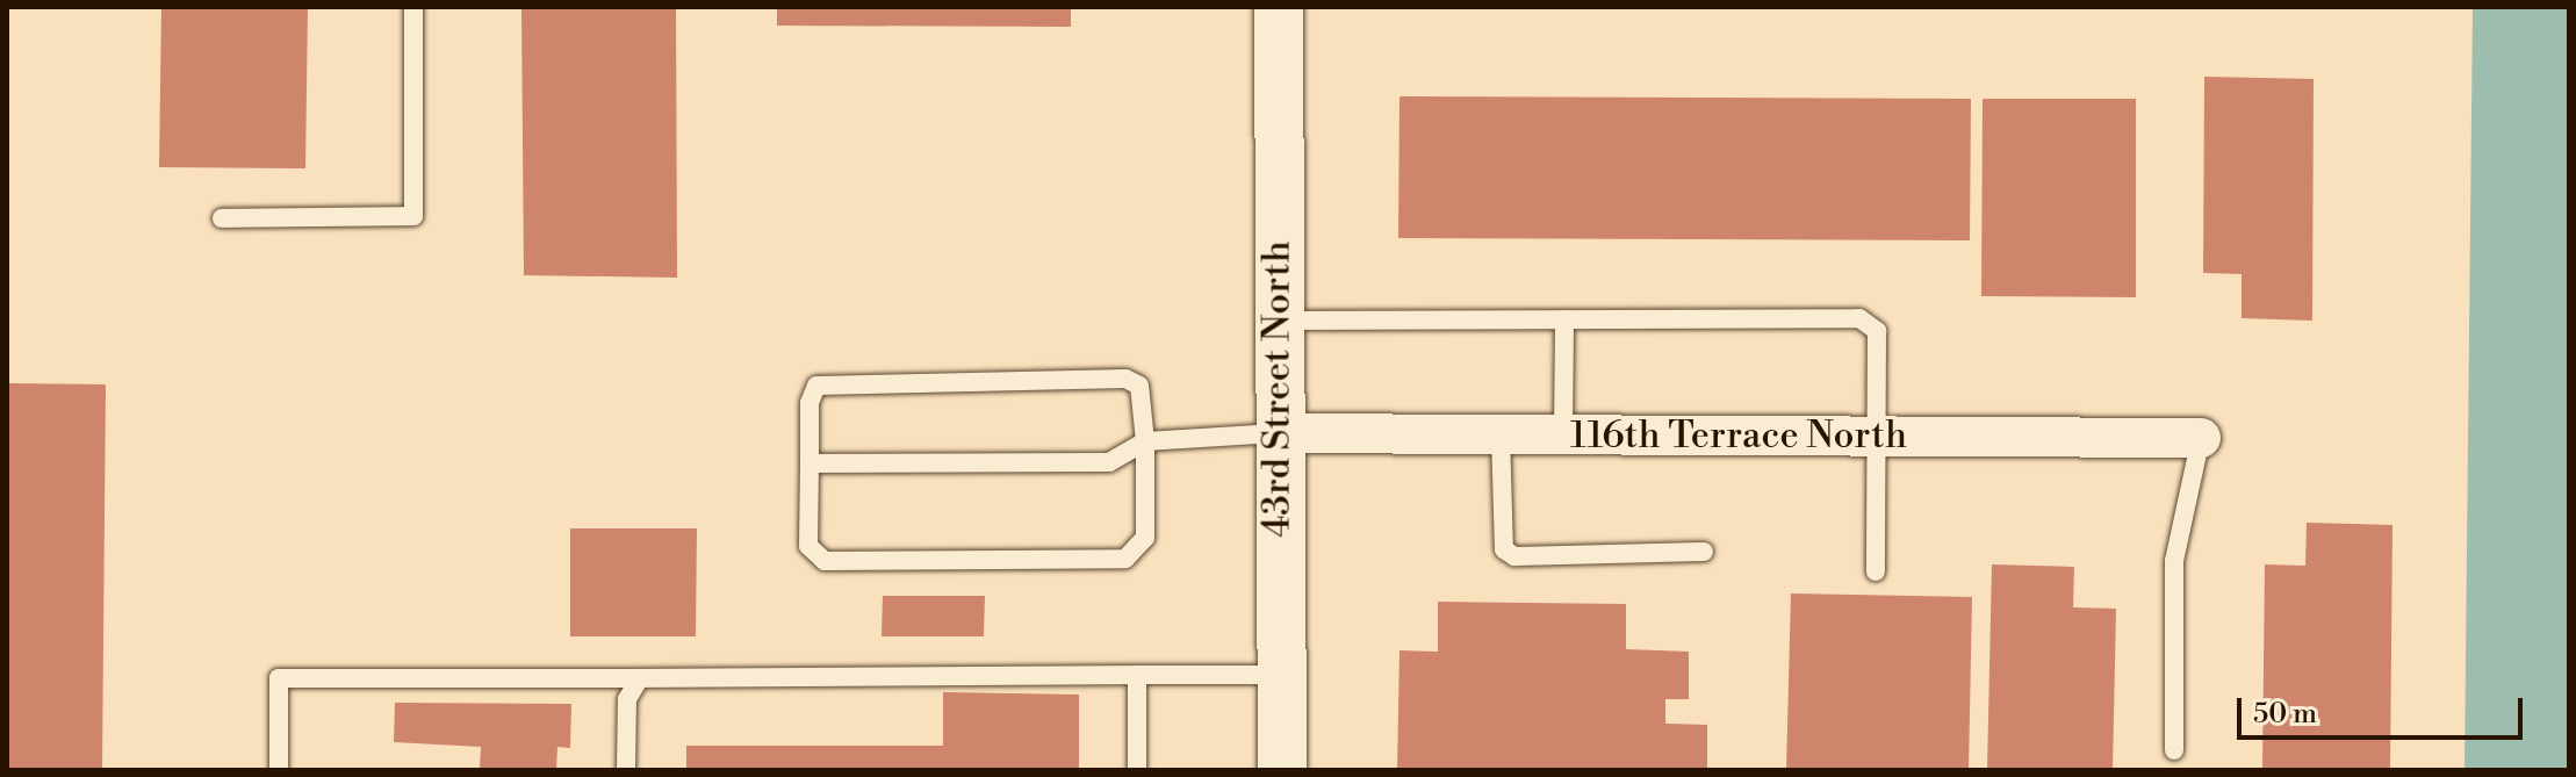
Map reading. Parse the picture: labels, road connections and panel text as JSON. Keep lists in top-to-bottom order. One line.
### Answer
{"streets":{"street":["43rd Street North","116th Terrace North"]},"crossings":[["43rd Street North","116th Terrace North"]],"scale_bar":"50 m"}
